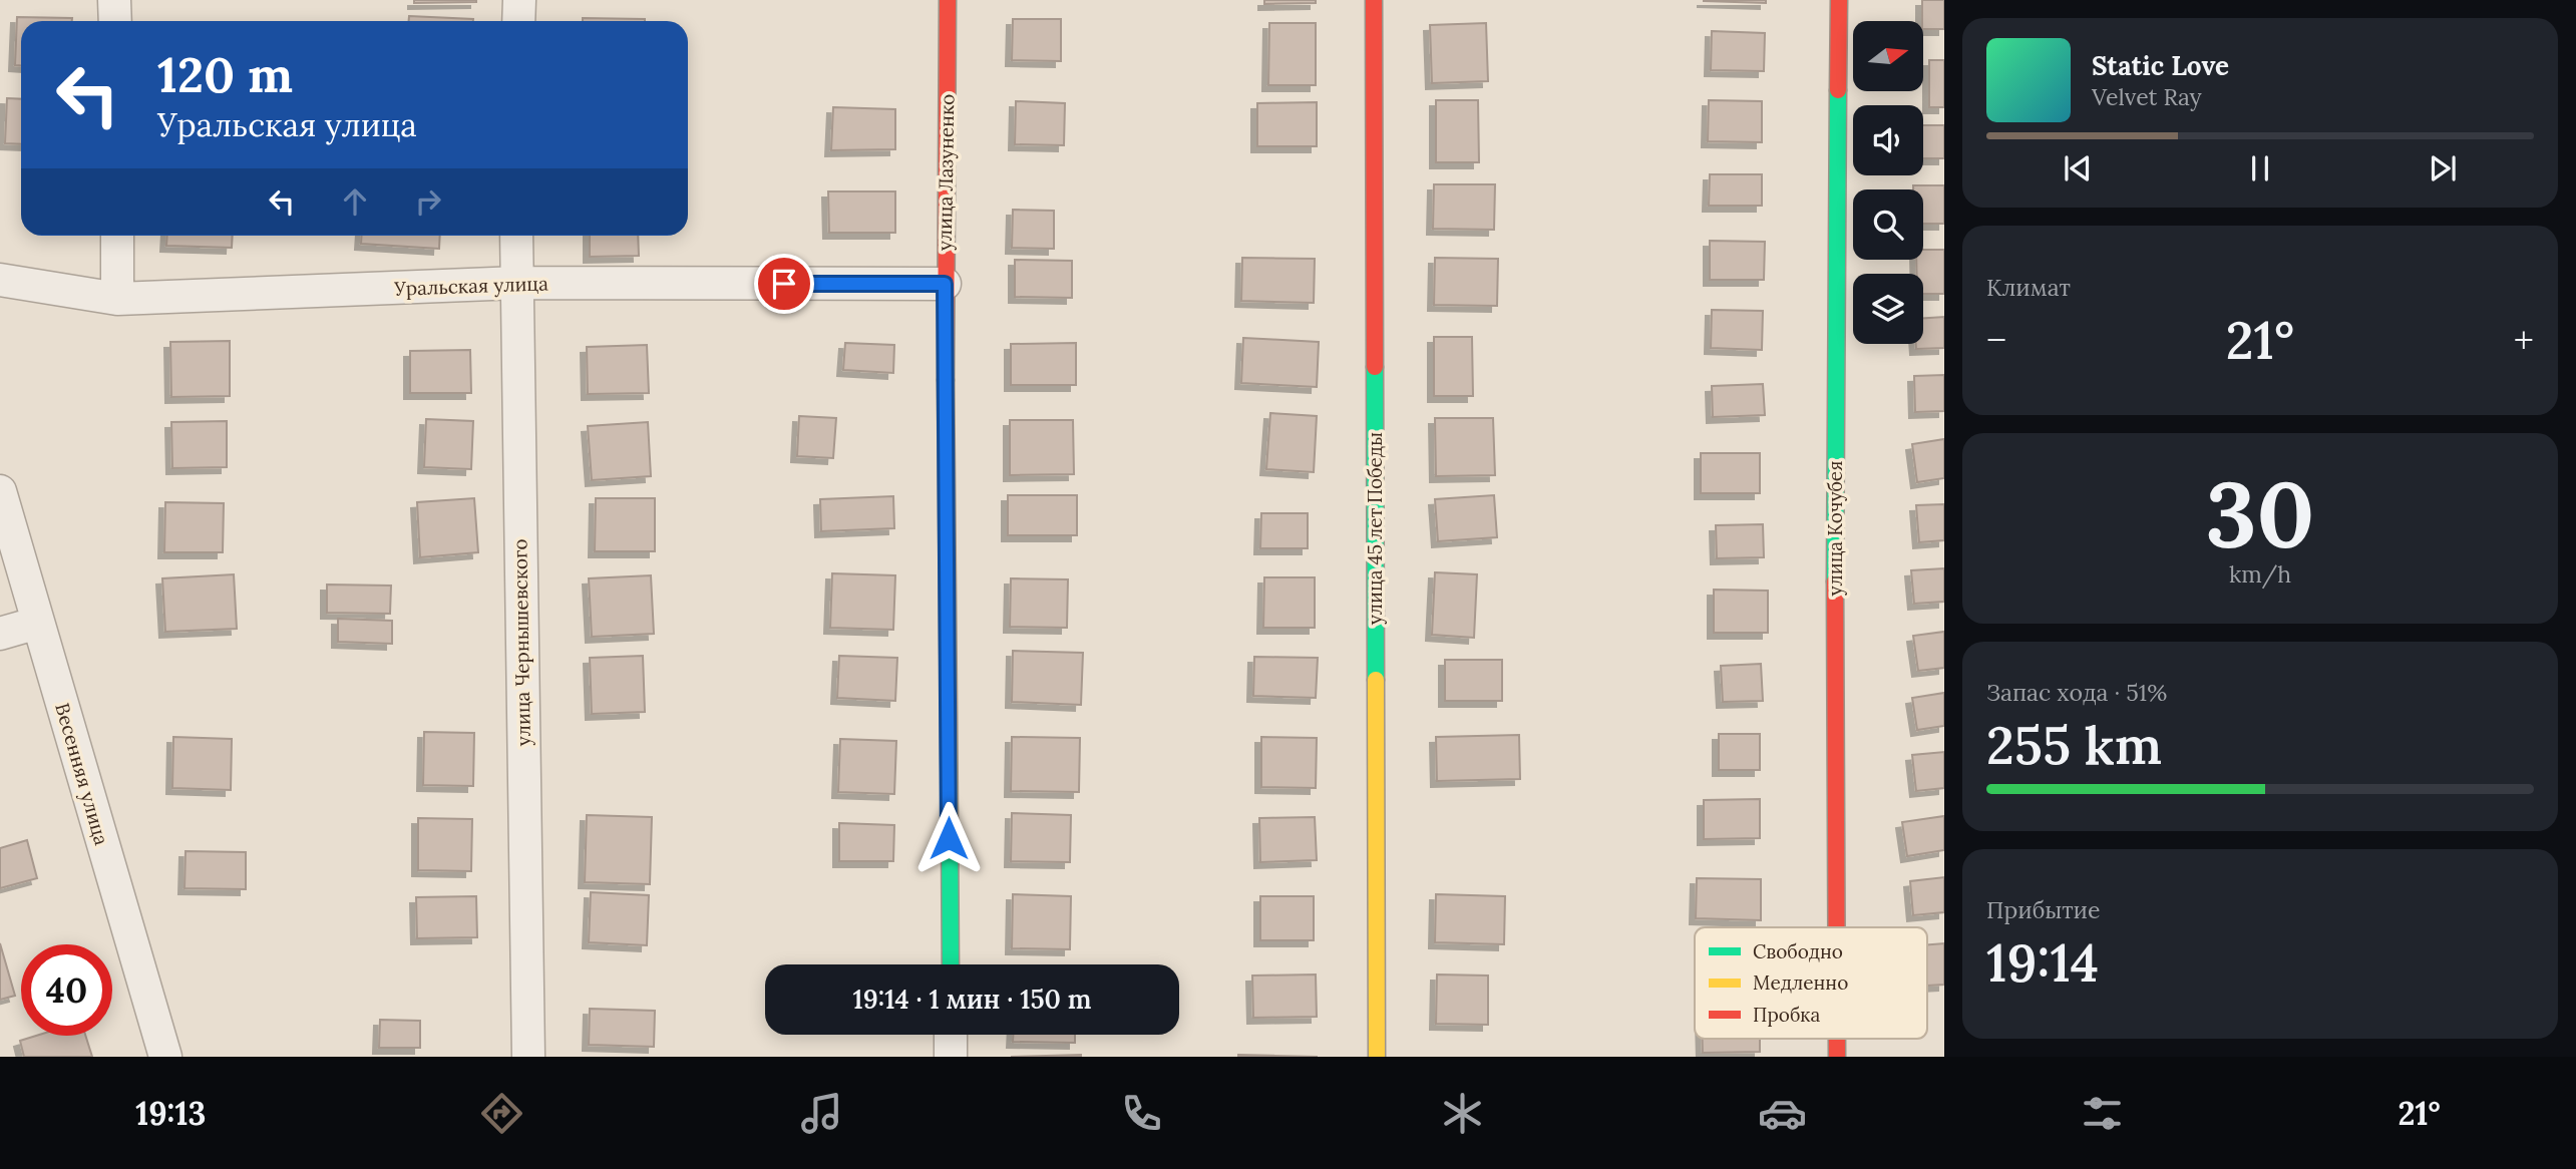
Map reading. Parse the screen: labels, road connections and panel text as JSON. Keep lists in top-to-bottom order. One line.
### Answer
{"streets":{"street":["улица Лазуненко","Уральская улица","улица 45 лет Победы","улица Кочубея","улица Чернышевского","Весенняя улица"]},"crossings":[["улица Лазуненко","Уральская улица"],["Уральская улица","улица Чернышевского"]],"legend":["Свободно","Медленно","Пробка"],"north":"right","page":{"turn":["120 m","Уральская улица"],"song":["Static Love","Velvet Ray"],"tile":["Климат",["30","km/h"],["Запас хода · 51%","255 km"],["Прибытие","19:14"]],"heat":["−","21°","+"],"limit":"40","trip":"19:14 · 1 мин · 150 m","tabs":["19:13","21°"]}}
